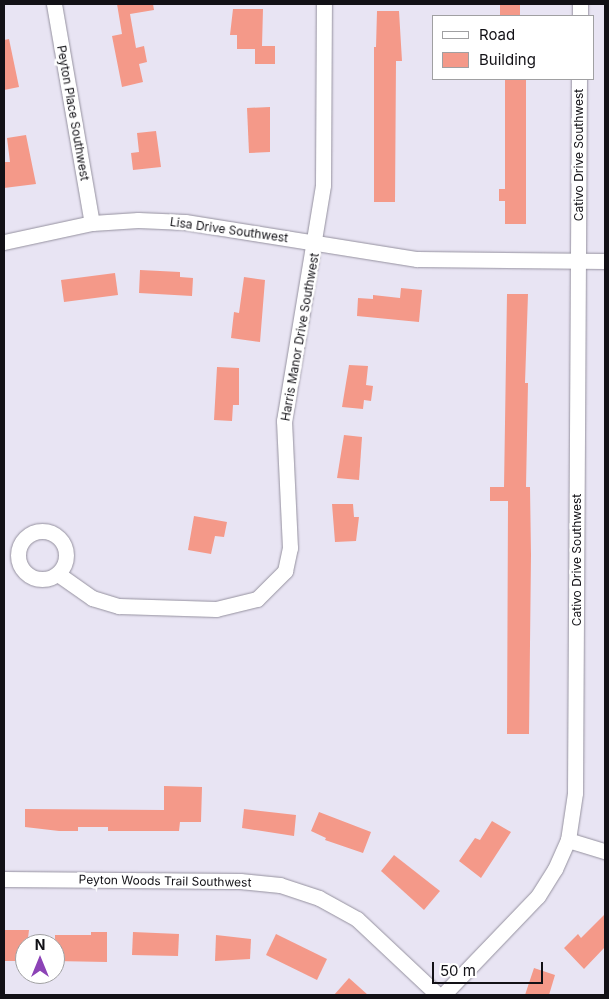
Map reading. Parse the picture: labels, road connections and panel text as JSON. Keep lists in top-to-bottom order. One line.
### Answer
{"streets":{"street":["Peyton Place Southwest","Cativo Drive Southwest","Lisa Drive Southwest","Harris Manor Drive Southwest","Peyton Woods Trail Southwest"]},"crossings":[["Peyton Place Southwest","Lisa Drive Southwest"],["Cativo Drive Southwest","Lisa Drive Southwest"],["Lisa Drive Southwest","Harris Manor Drive Southwest"]],"legend":["Road","Building"],"scale_bar":"50 m","north":"top"}
